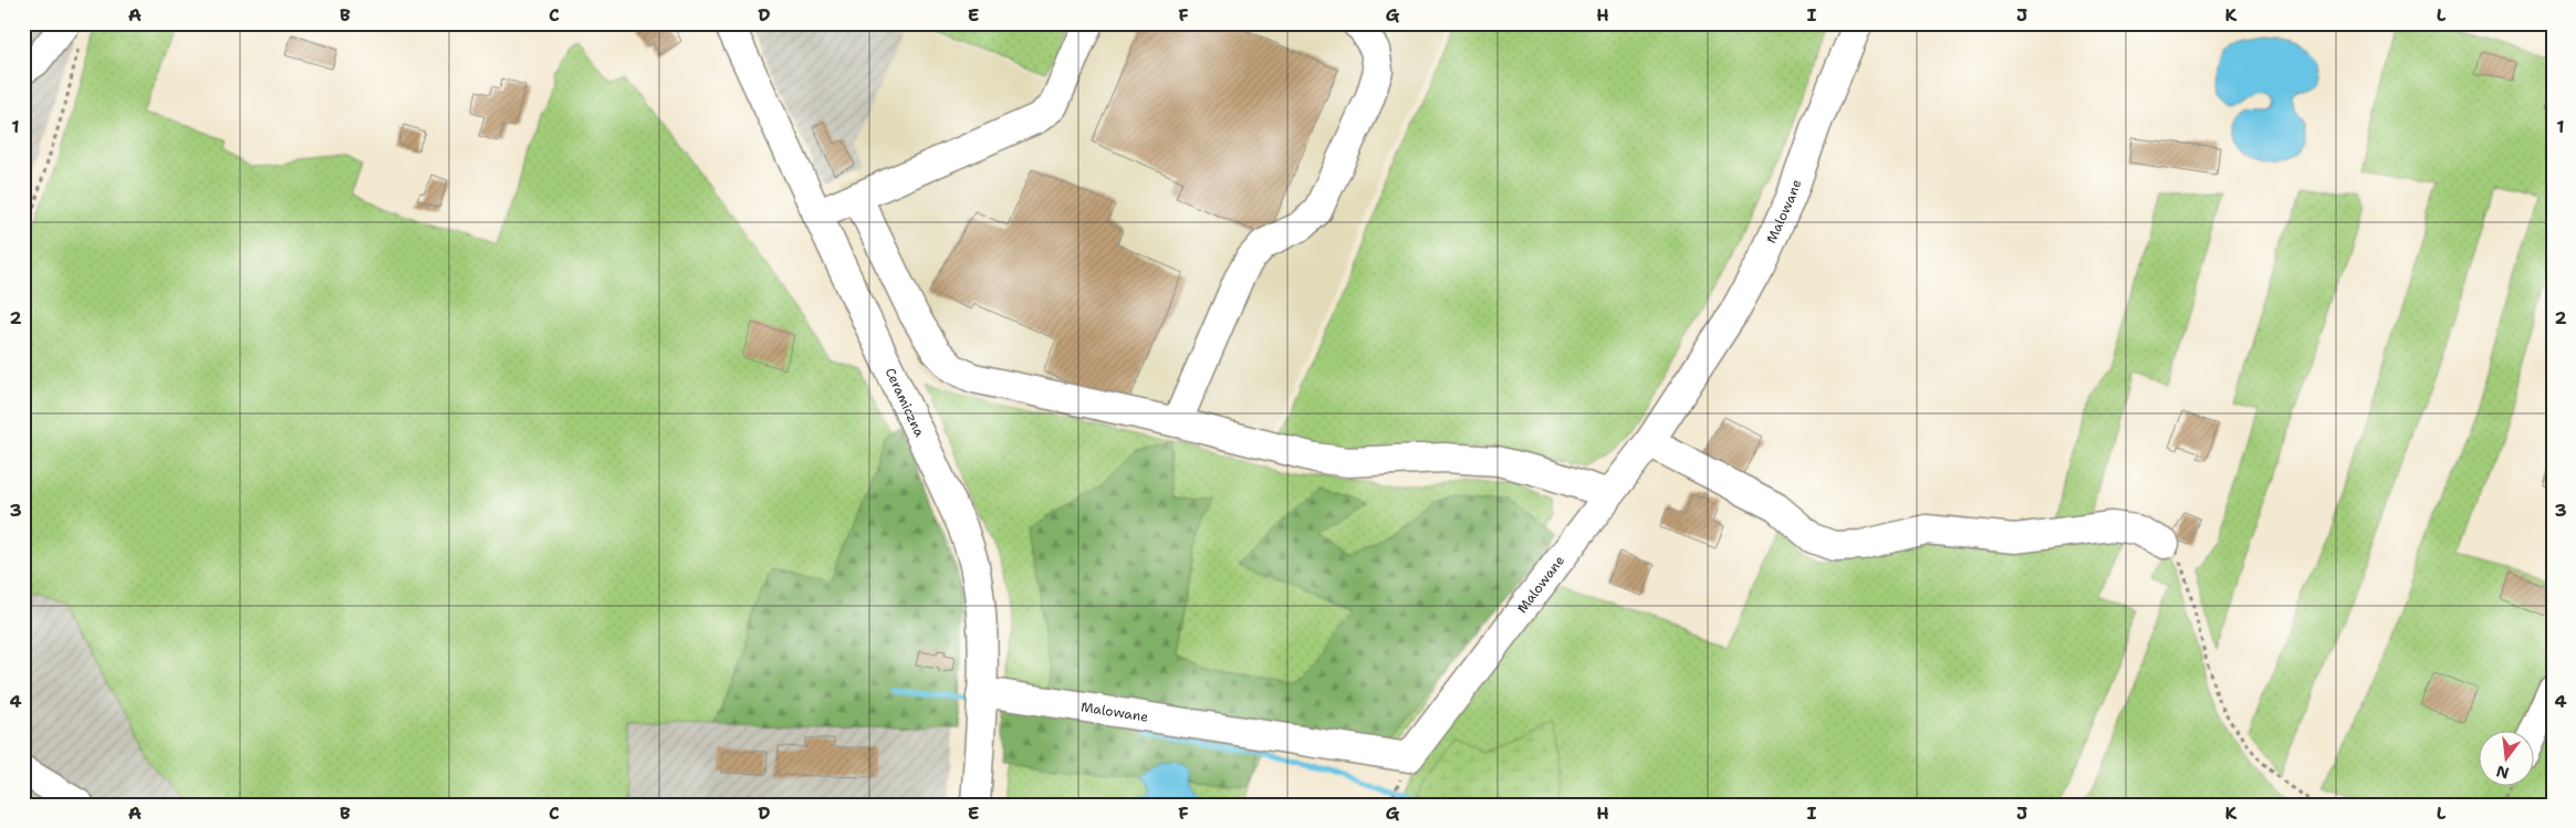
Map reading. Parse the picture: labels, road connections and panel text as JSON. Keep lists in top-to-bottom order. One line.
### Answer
{"streets":{"street":["Malowane","Ceramiczna"]},"crossings":[["Malowane","Ceramiczna"]],"north":"bottom","grid":{"columns":["A","B","C","D","E","F","G","H","I","J","K","L"],"rows":["1","2","3","4"]}}
